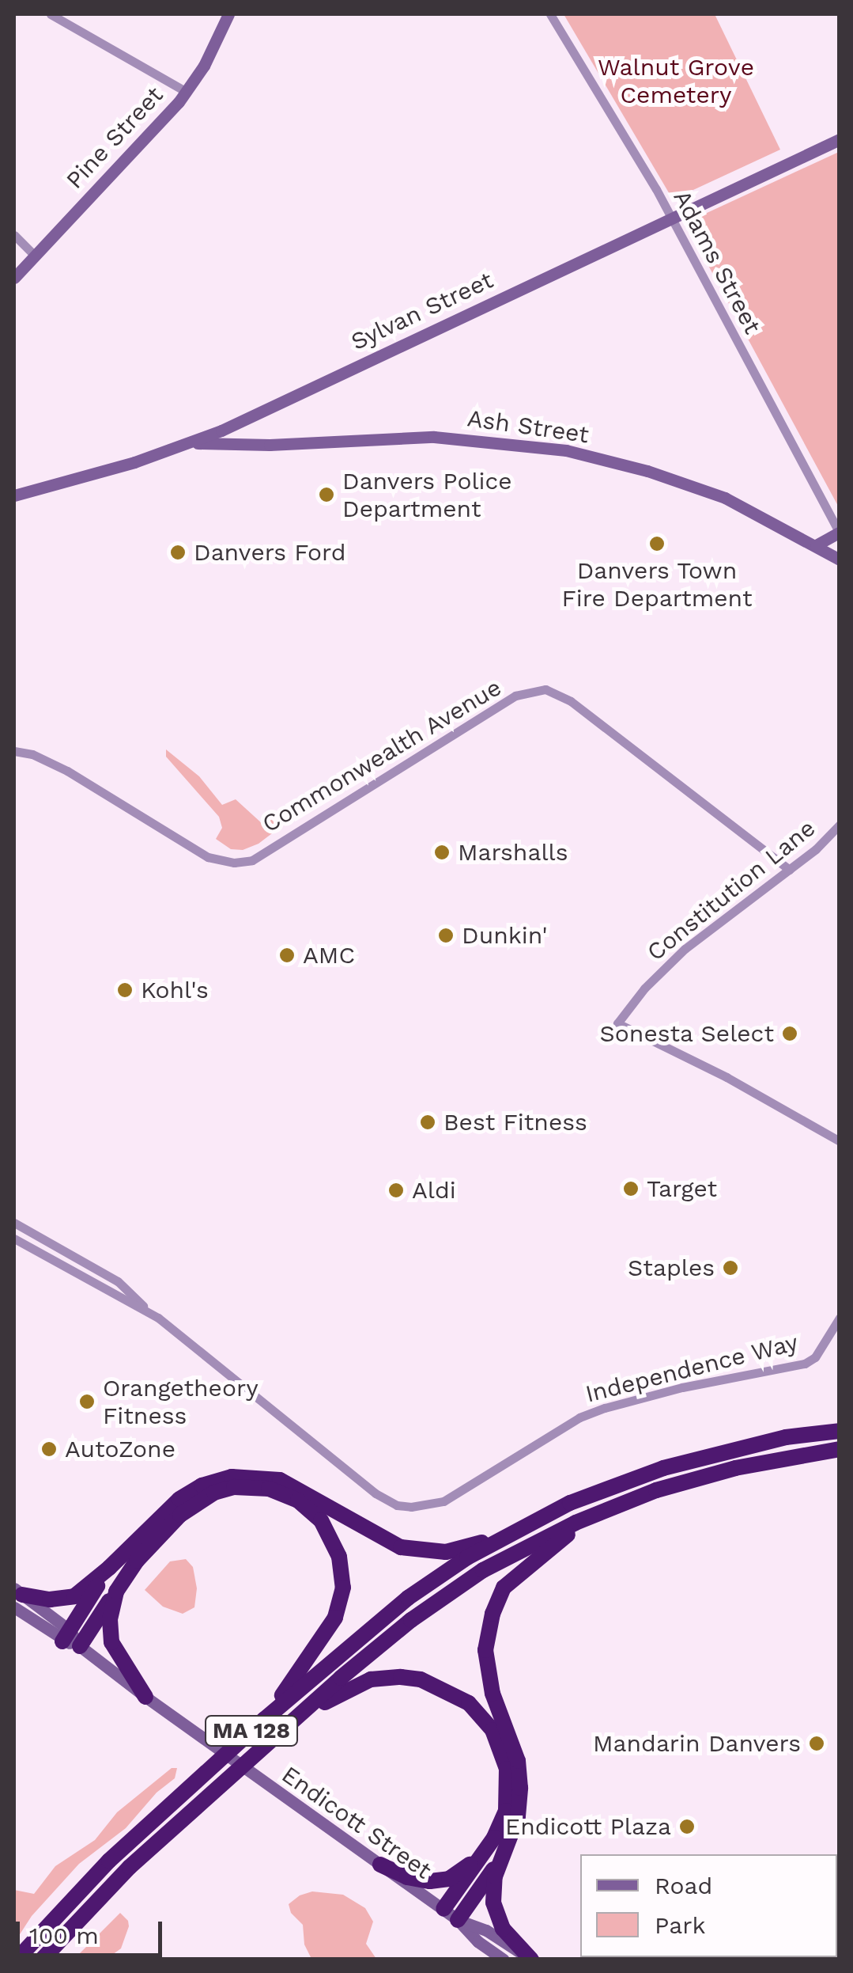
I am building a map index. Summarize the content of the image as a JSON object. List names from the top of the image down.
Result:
{
  "streets": {
    "highway": ["MA 128"],
    "main road": [
      "Pine Street",
      "Sylvan Street",
      "Ash Street",
      "Endicott Street"
    ],
    "street": [
      "Adams Street",
      "Commonwealth Avenue",
      "Constitution Lane",
      "Independence Way"
    ]
  },
  "crossings": [
    ["Adams Street", "Sylvan Street"],
    ["Sylvan Street", "Ash Street"],
    ["Commonwealth Avenue", "Constitution Lane"]
  ],
  "parks": ["Walnut Grove Cemetery"],
  "places": [
    "Danvers Police Department",
    "Danvers Town Fire Department",
    "Danvers Ford",
    "Marshalls",
    "Dunkin'",
    "AMC",
    "Kohl's",
    "Sonesta Select",
    "Best Fitness",
    "Target",
    "Aldi",
    "Staples",
    "Orangetheory Fitness",
    "AutoZone",
    "Mandarin Danvers",
    "Endicott Plaza"
  ],
  "legend": ["Road", "Park"],
  "scale_bar": "100 m"
}
